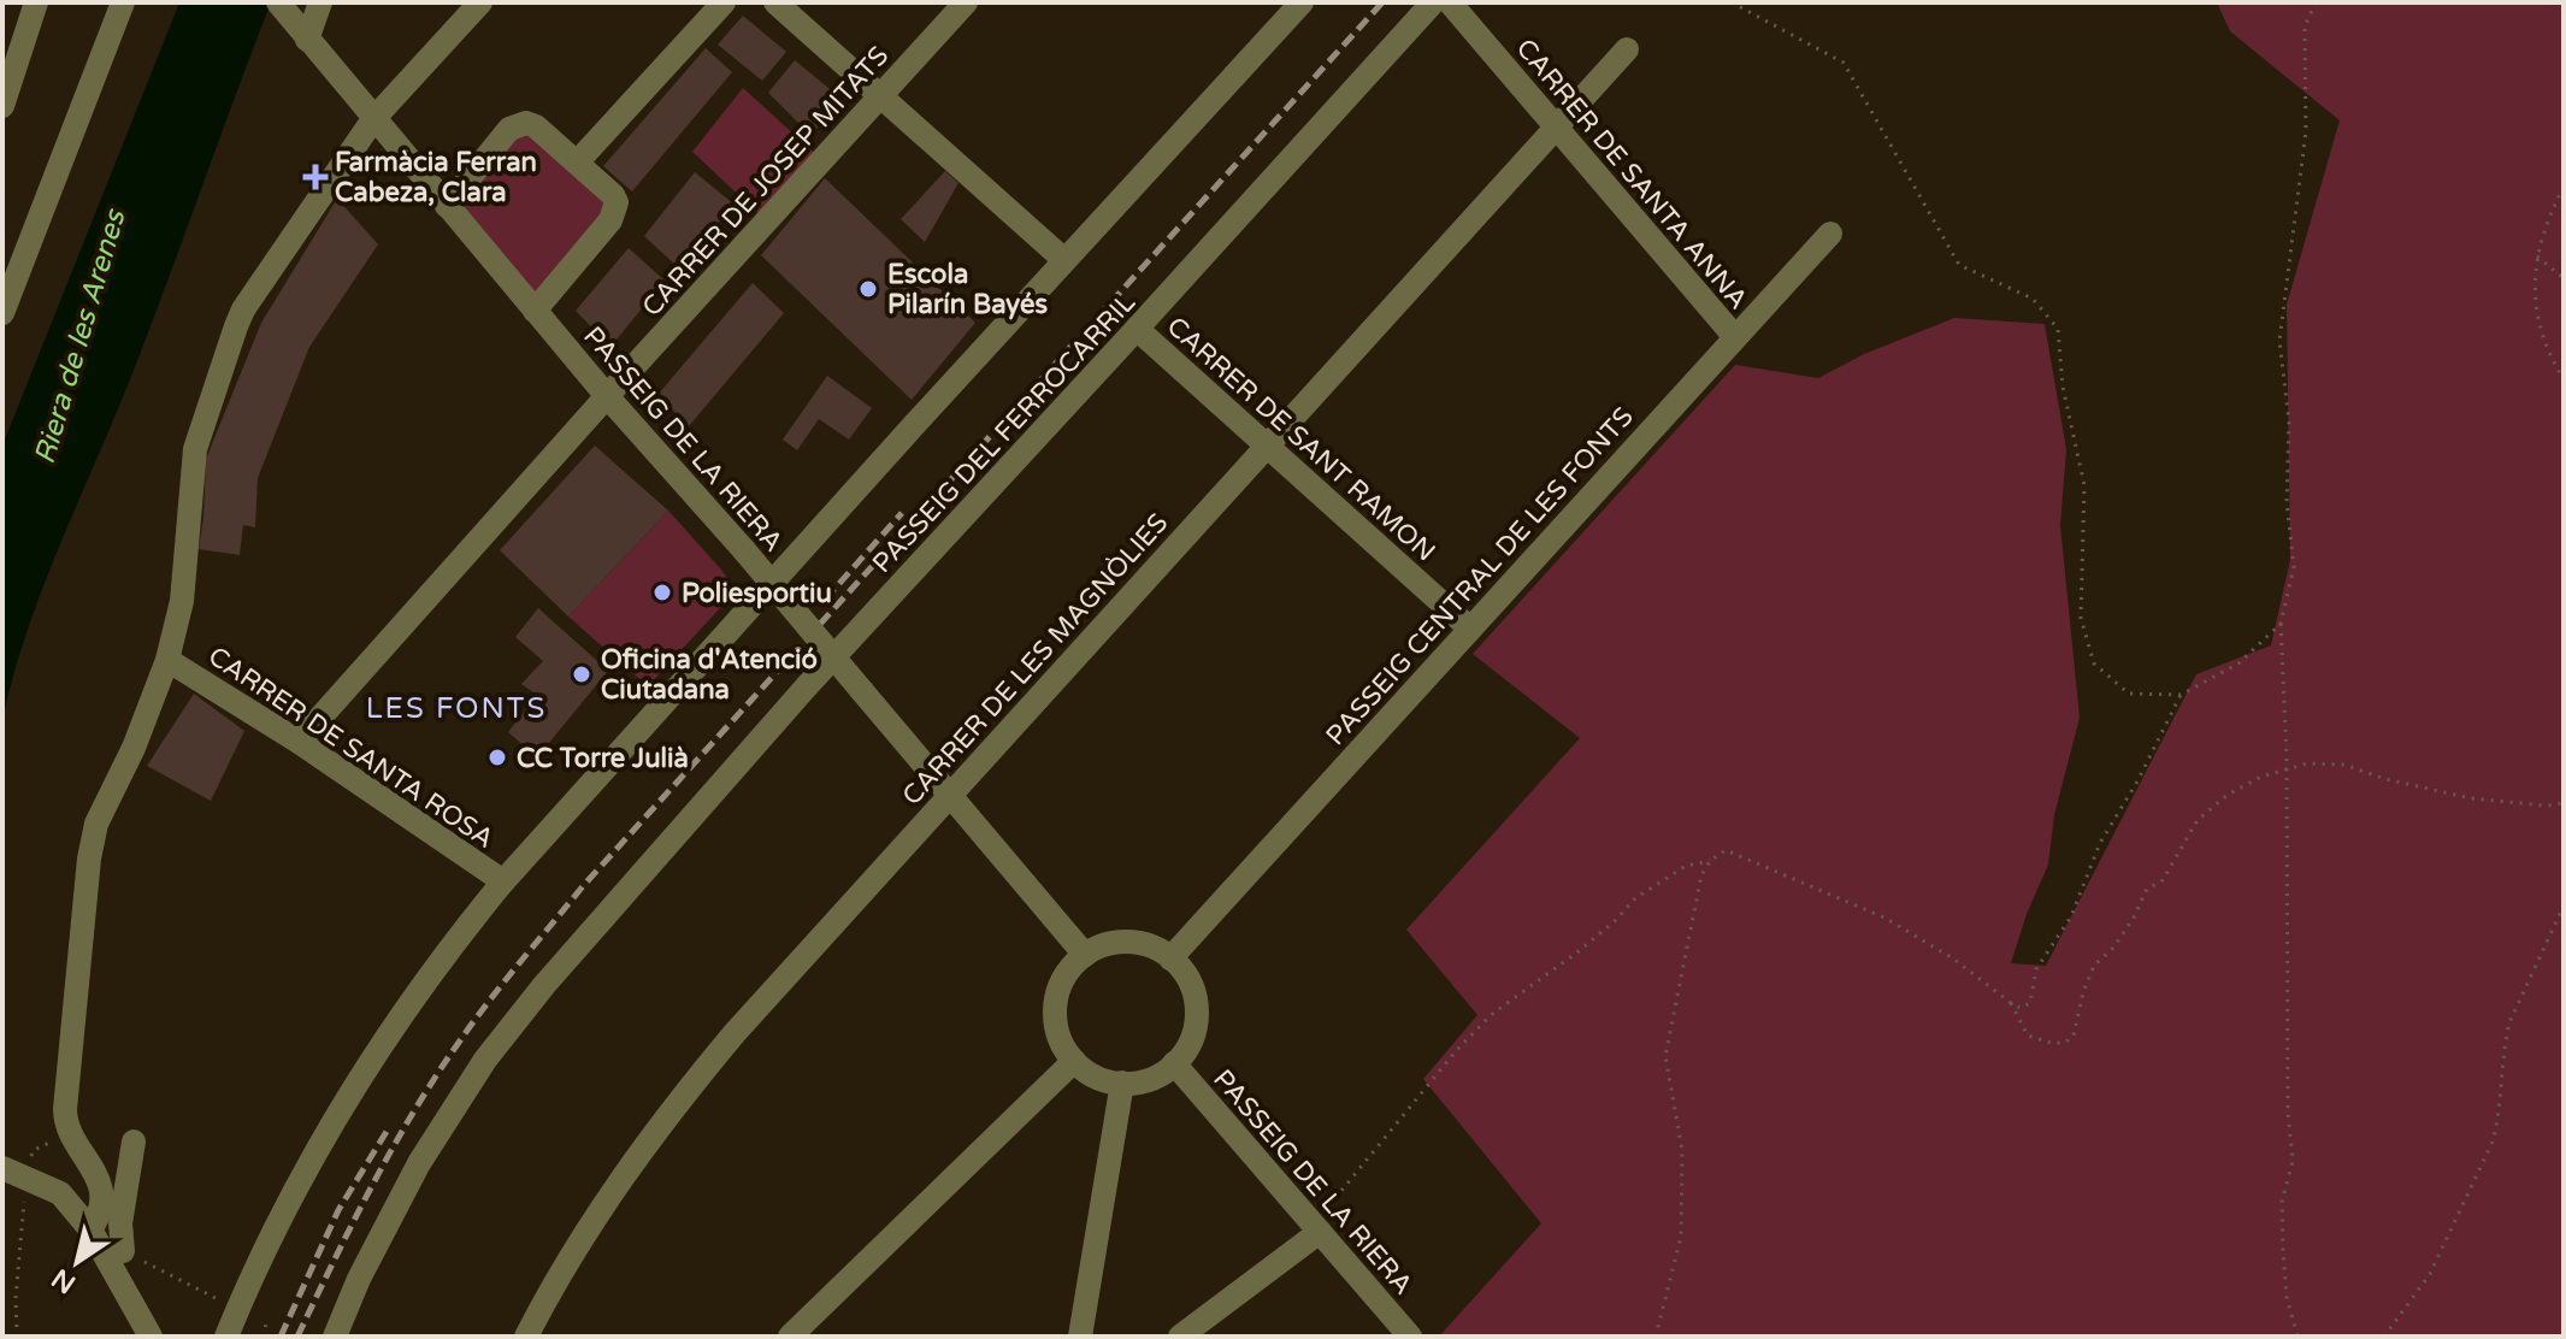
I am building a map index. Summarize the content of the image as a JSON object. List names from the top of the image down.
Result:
{
  "streets": {
    "street": [
      "CARRER DE SANTA ANNA",
      "CARRER DE JOSEP MITATS",
      "PASSEIG DEL FERROCARRIL",
      "PASSEIG DE LA RIERA",
      "CARRER DE SANT RAMON",
      "PASSEIG CENTRAL DE LES FONTS",
      "CARRER DE LES MAGNÒLIES",
      "CARRER DE SANTA ROSA"
    ]
  },
  "crossings": [
    ["CARRER DE SANTA ANNA", "PASSEIG CENTRAL DE LES FONTS"],
    ["CARRER DE SANTA ANNA", "CARRER DE LES MAGNÒLIES"],
    ["CARRER DE JOSEP MITATS", "PASSEIG DE LA RIERA"],
    ["CARRER DE JOSEP MITATS", "CARRER DE SANTA ROSA"],
    ["PASSEIG DEL FERROCARRIL", "CARRER DE SANT RAMON"],
    ["PASSEIG DE LA RIERA", "PASSEIG CENTRAL DE LES FONTS"],
    ["PASSEIG DE LA RIERA", "CARRER DE LES MAGNÒLIES"],
    ["CARRER DE SANT RAMON", "PASSEIG CENTRAL DE LES FONTS"],
    ["CARRER DE SANT RAMON", "CARRER DE LES MAGNÒLIES"]
  ],
  "districts": ["LES FONTS"],
  "water": ["Riera de les Arenes"],
  "places": {
    "health": ["Farmàcia Ferran Cabeza, Clara"],
    "other": [
      "Escola Pilarín Bayés",
      "Poliesportiu",
      "Oficina d'Atenció Ciutadana",
      "CC Torre Julià"
    ]
  },
  "north": "bottom left"
}
